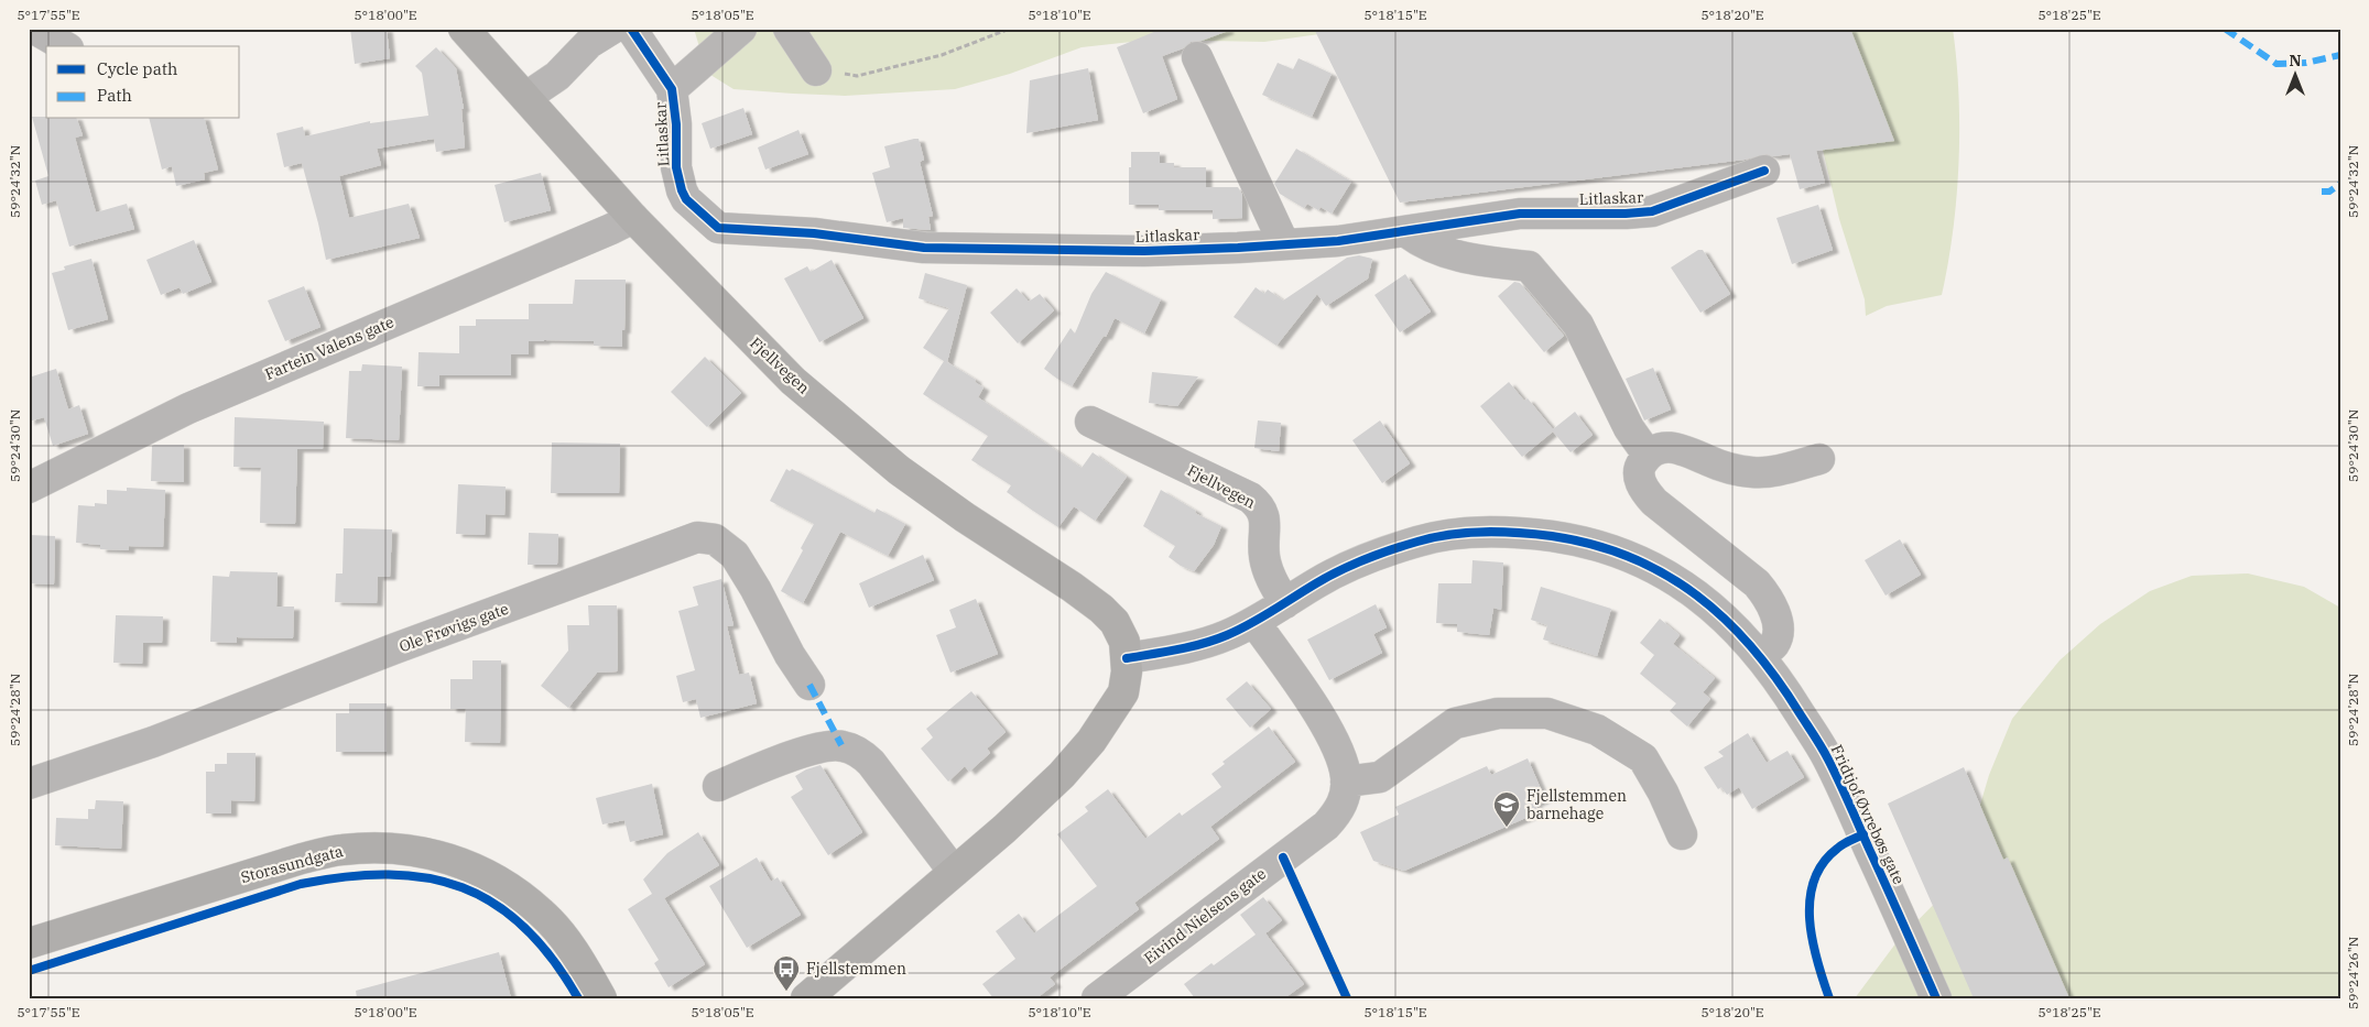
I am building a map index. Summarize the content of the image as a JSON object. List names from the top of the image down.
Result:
{
  "streets": {
    "main road": ["Fjellvegen", "Storasundgata"],
    "street": [
      "Litlaskar",
      "Fartein Valens gate",
      "Ole Frøvigs gate",
      "Fridtjof Øvrebøs gate",
      "Eivind Nielsens gate"
    ]
  },
  "crossings": [
    ["Fartein Valens gate", "Fjellvegen"],
    ["Fjellvegen", "Fridtjof Øvrebøs gate"],
    ["Fridtjof Øvrebøs gate", "Eivind Nielsens gate"]
  ],
  "places": {
    "school or university": ["Fjellstemmen barnehage"],
    "bus stop": ["Fjellstemmen"]
  },
  "legend": ["Cycle path", "Path"],
  "north": "top",
  "coordinates": [
    "5°17'55\"E",
    "5°18'00\"E",
    "5°18'05\"E",
    "5°18'10\"E",
    "5°18'15\"E",
    "5°18'20\"E",
    "5°18'25\"E",
    "59°24'32\"N",
    "59°24'30\"N",
    "59°24'28\"N",
    "59°24'26\"N"
  ]
}
